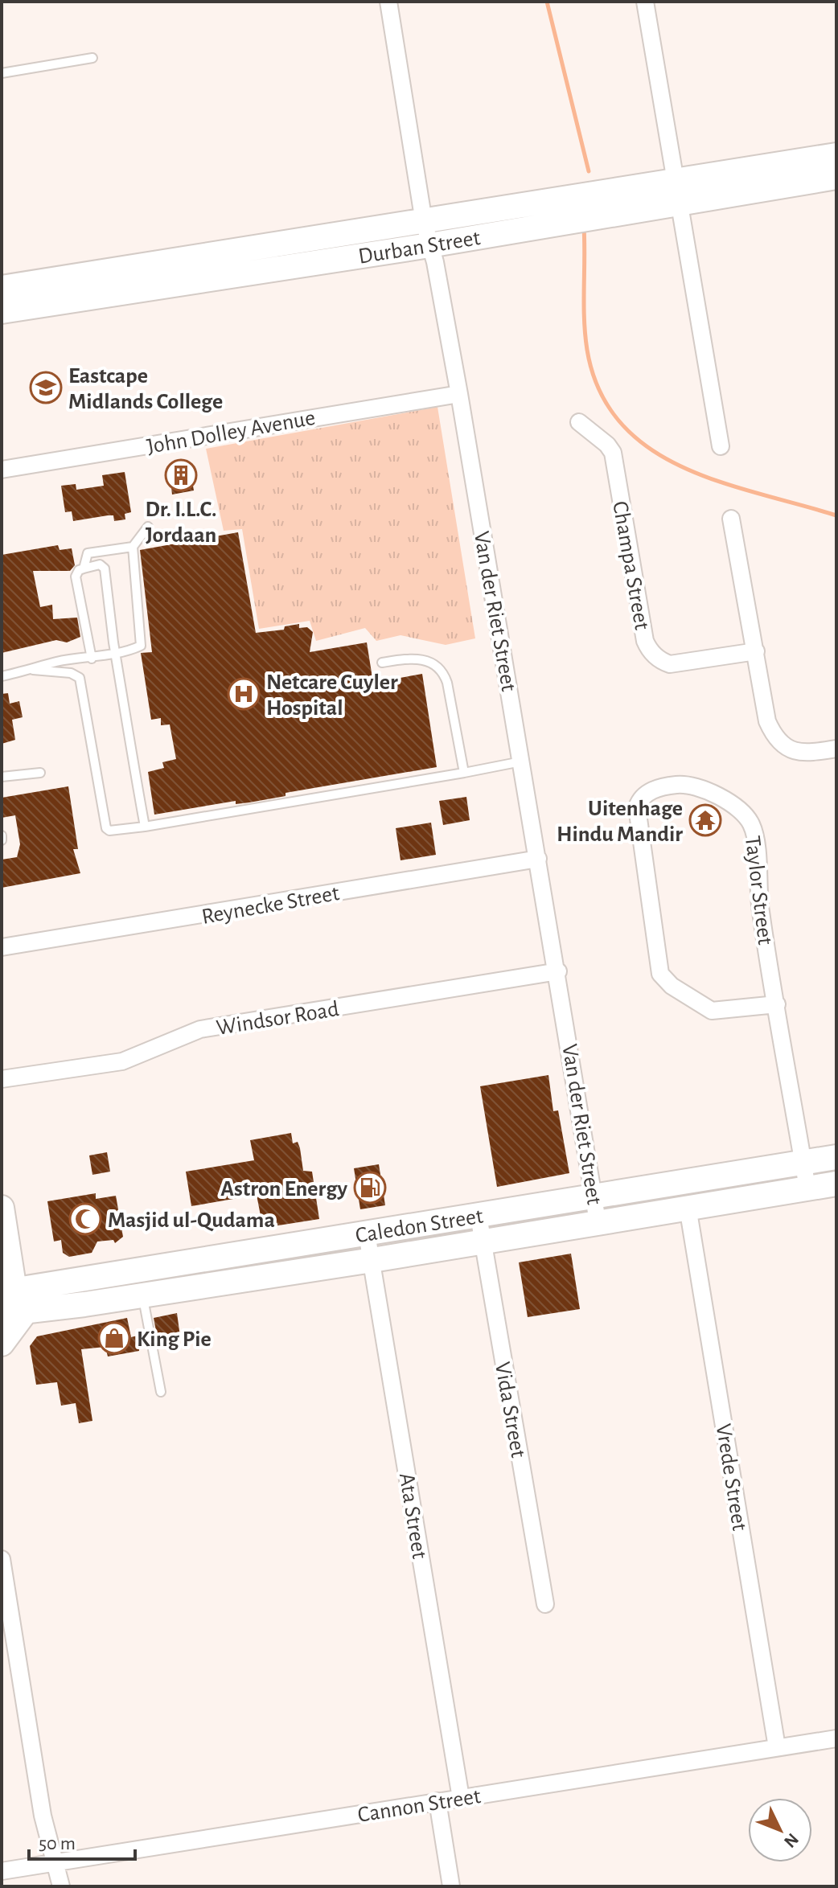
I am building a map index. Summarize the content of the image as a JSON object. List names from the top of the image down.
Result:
{
  "streets": {
    "main road": ["Durban Street", "Caledon Street"],
    "street": [
      "John Dolley Avenue",
      "Champa Street",
      "Van der Riet Street",
      "Taylor Street",
      "Reynecke Street",
      "Windsor Road",
      "Vida Street",
      "Vrede Street",
      "Ata Street",
      "Cannon Street"
    ]
  },
  "crossings": [
    ["Durban Street", "Van der Riet Street"],
    ["John Dolley Avenue", "Van der Riet Street"],
    ["Van der Riet Street", "Reynecke Street"],
    ["Van der Riet Street", "Windsor Road"],
    ["Van der Riet Street", "Caledon Street"],
    ["Taylor Street", "Caledon Street"],
    ["Caledon Street", "Vida Street"],
    ["Caledon Street", "Vrede Street"],
    ["Caledon Street", "Ata Street"],
    ["Vrede Street", "Cannon Street"],
    ["Ata Street", "Cannon Street"]
  ],
  "places": {
    "school or university": ["Eastcape Midlands College"],
    "building": ["Dr. I.L.C. Jordaan"],
    "hospital": ["Netcare Cuyler Hospital"],
    "temple": ["Uitenhage Hindu Mandir"],
    "fuel station": ["Astron Energy"],
    "mosque": ["Masjid ul-Qudama"],
    "shop": ["King Pie"]
  },
  "scale_bar": "50 m",
  "north": "bottom right"
}
